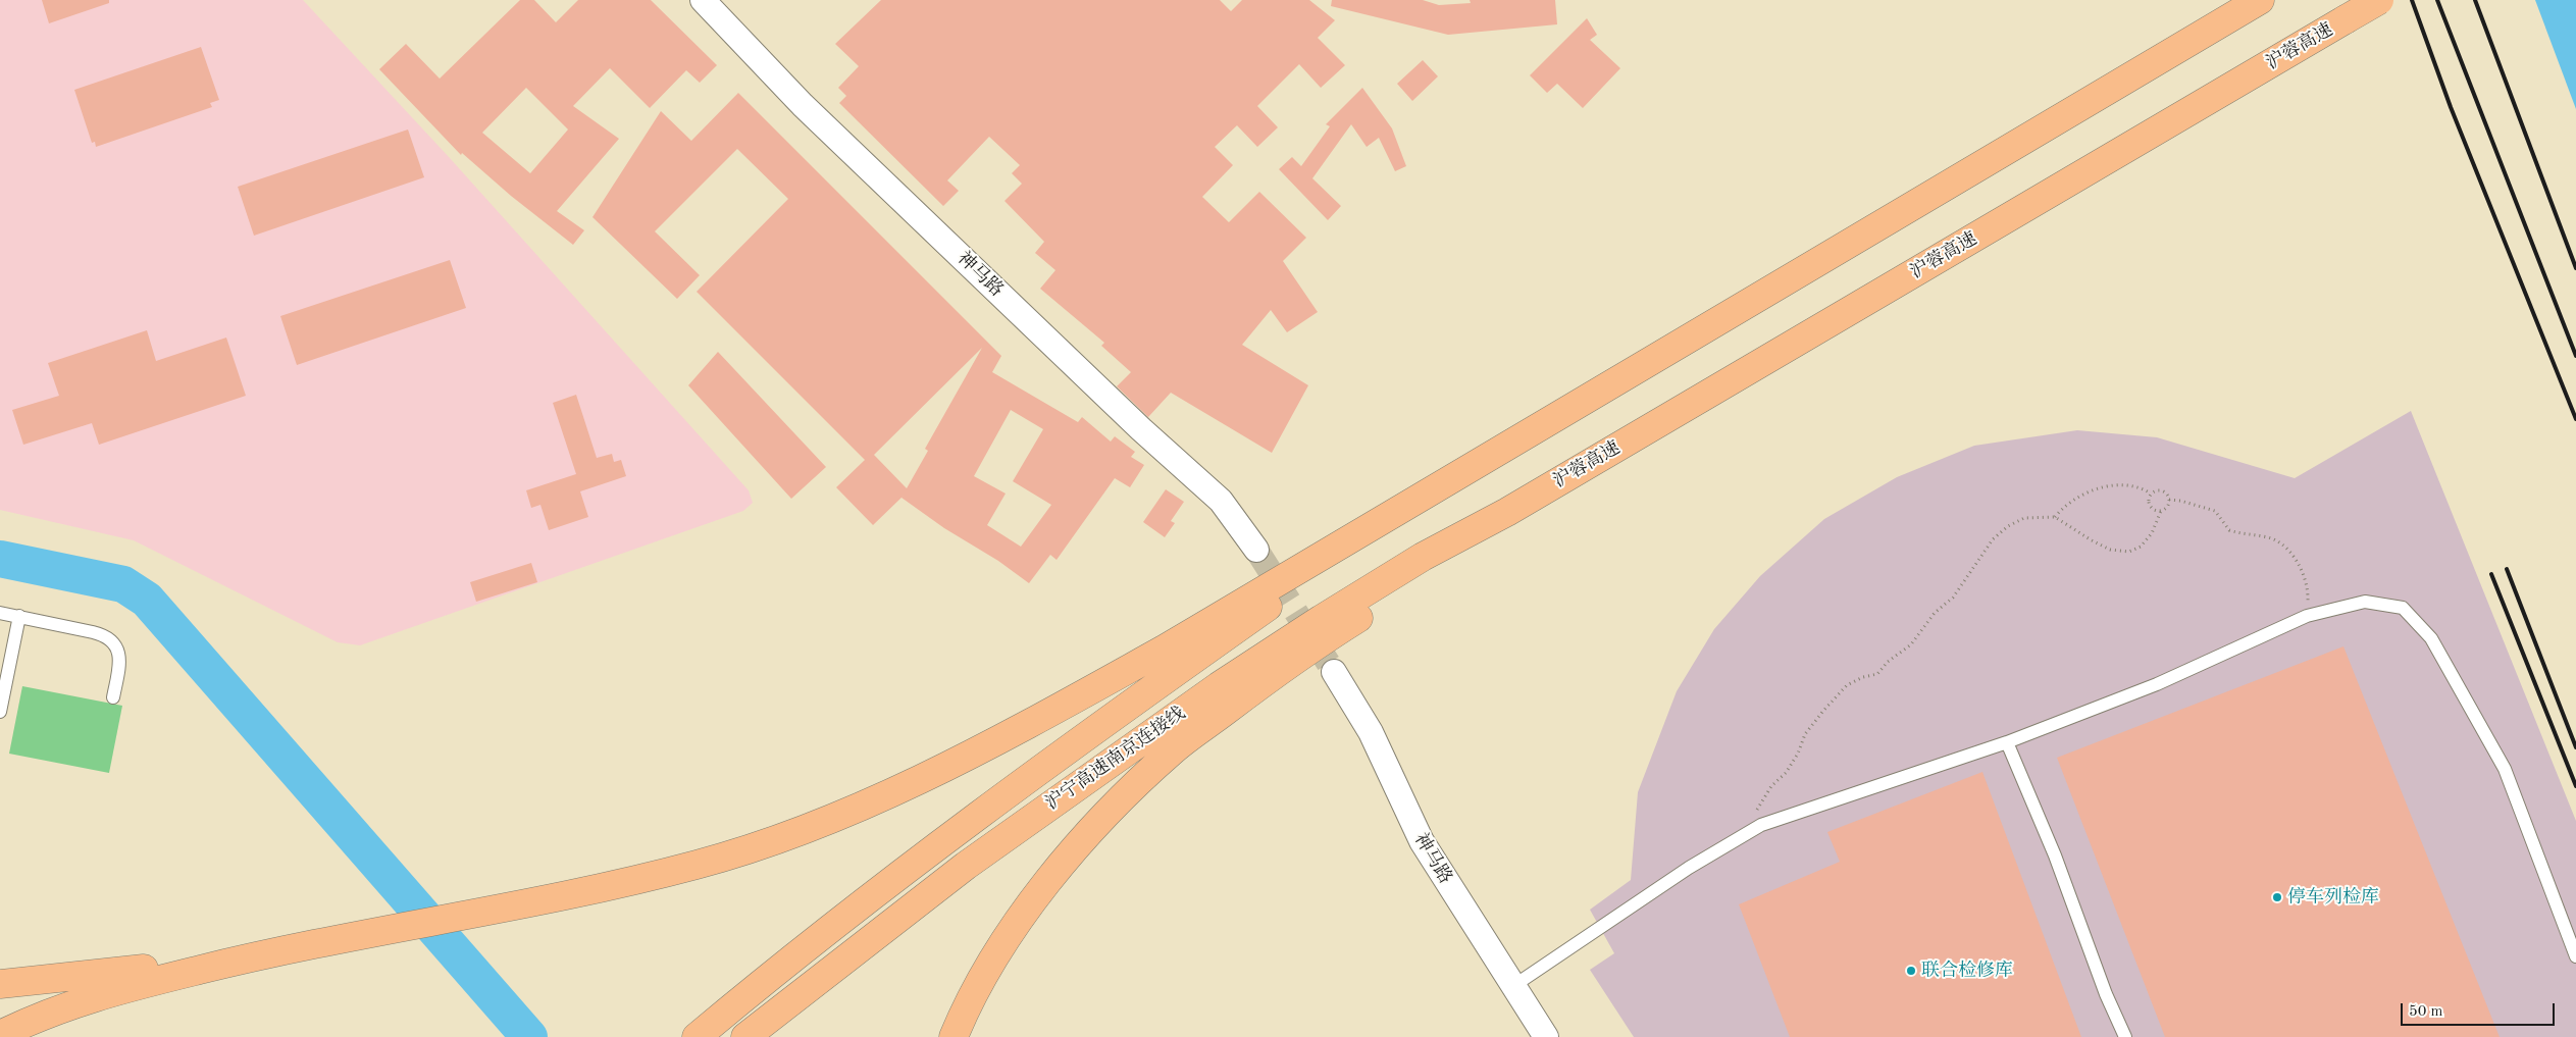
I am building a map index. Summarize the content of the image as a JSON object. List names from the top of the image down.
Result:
{
  "streets": {
    "highway": ["沪蓉高速", "沪宁高速南京连接线"],
    "street": ["神马路"]
  },
  "crossings": [
    ["沪蓉高速", "沪宁高速南京连接线"]
  ],
  "places": ["停车列检库", "联合检修库"],
  "scale_bar": "50 m"
}
